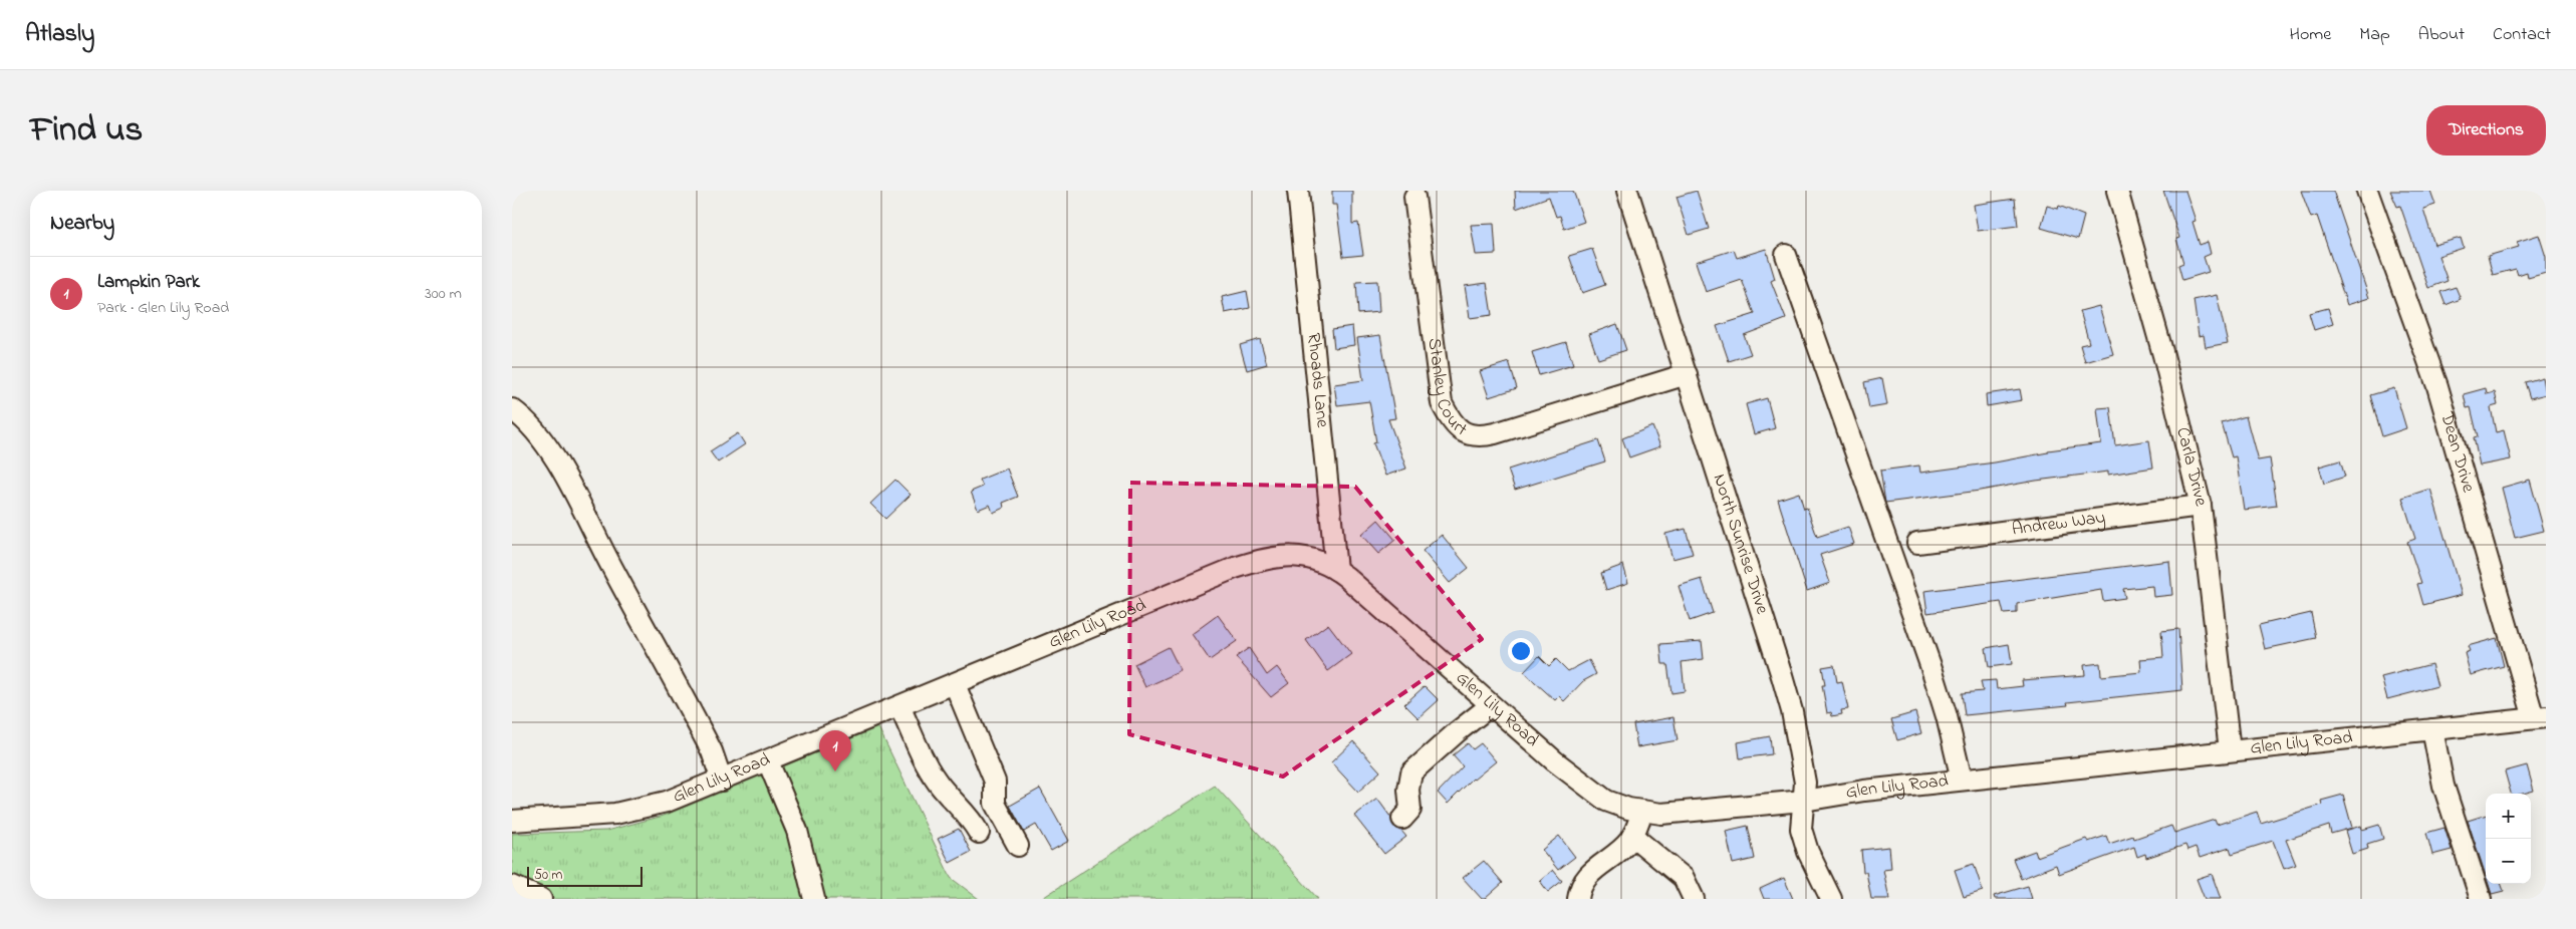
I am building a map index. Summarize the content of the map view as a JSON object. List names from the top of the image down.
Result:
{
  "streets": {
    "street": [
      "Rhoads Lane",
      "Stanley Court",
      "Dean Drive",
      "Carla Drive",
      "Andrew Way",
      "North Sunrise Drive",
      "Glen Lily Road"
    ]
  },
  "crossings": [
    ["Rhoads Lane", "Glen Lily Road"],
    ["Stanley Court", "North Sunrise Drive"],
    ["Dean Drive", "Glen Lily Road"],
    ["Carla Drive", "Andrew Way"],
    ["Carla Drive", "Glen Lily Road"],
    ["North Sunrise Drive", "Glen Lily Road"]
  ],
  "scale_bar": "50 m",
  "page": {
    "header": "Atlasly",
    "nav": [
      "Home",
      "Map",
      "About",
      "Contact"
    ],
    "title": "Find us",
    "buttons": "Directions",
    "heading": "Nearby",
    "list": [
      {
        "mark": "1",
        "name": "Lampkin Park",
        "note": "Park · Glen Lily Road",
        "value": "300 m"
      }
    ],
    "pins": "1",
    "map_buttons": ["+", "−"],
    "scale": "50 m"
  }
}
